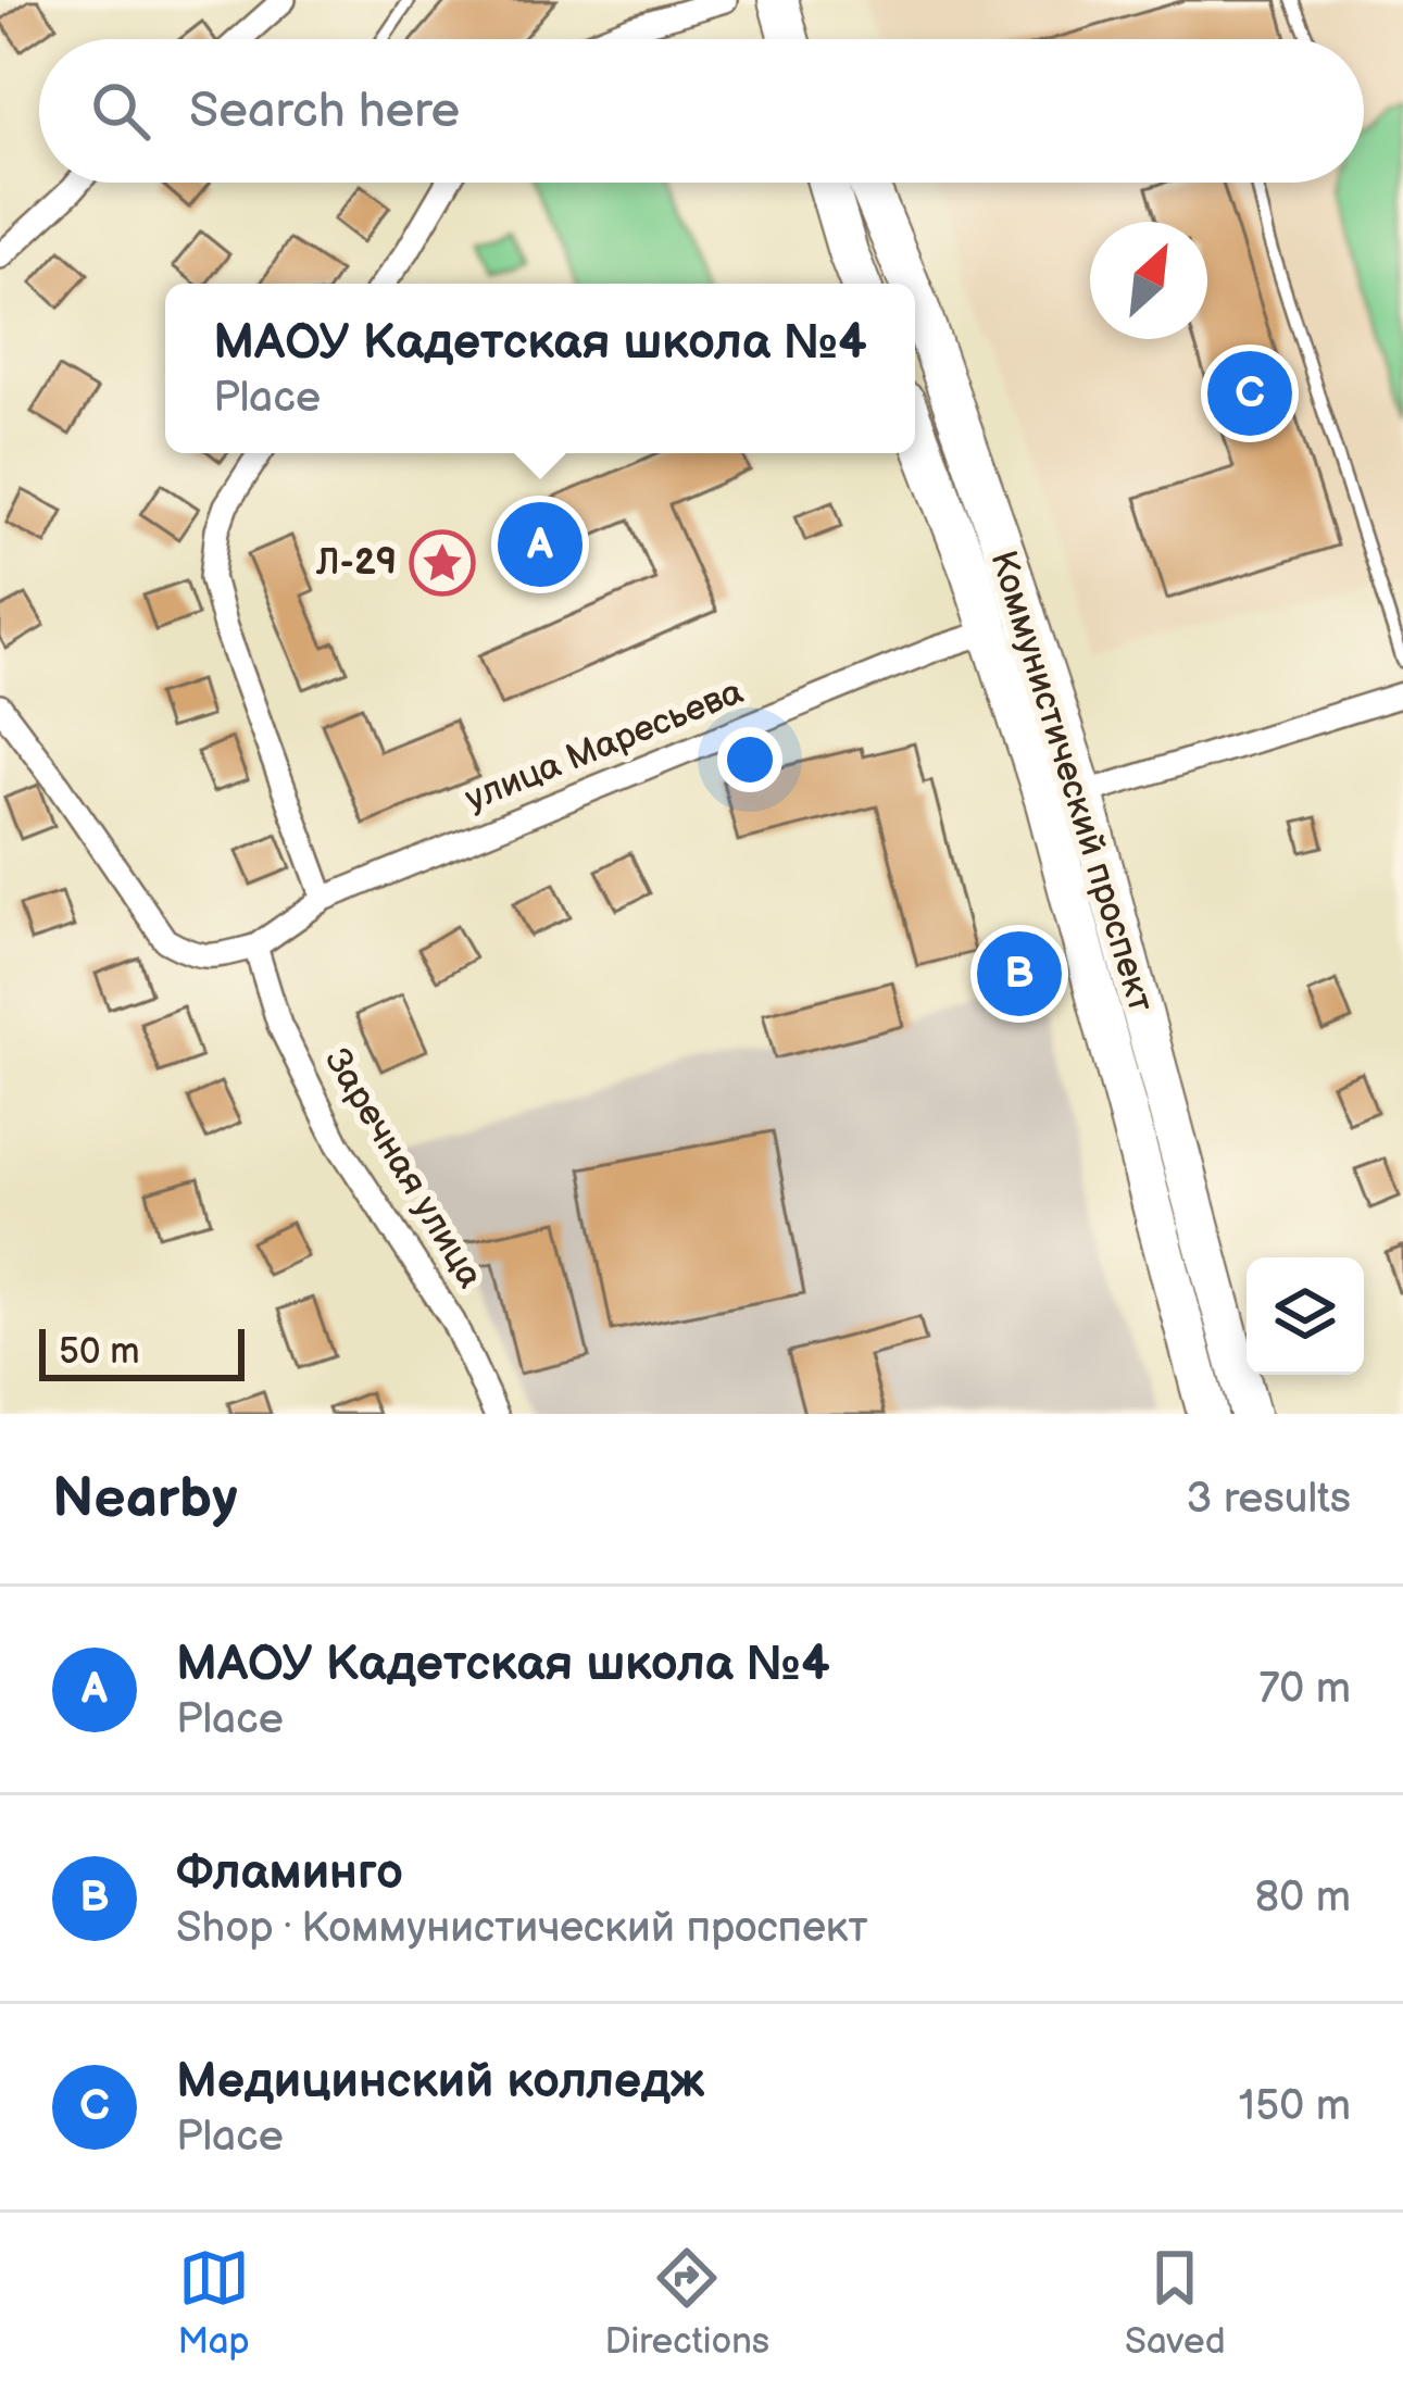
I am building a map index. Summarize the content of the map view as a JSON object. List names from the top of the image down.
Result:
{
  "streets": {
    "main road": ["Коммунистический проспект"],
    "street": ["улица Маресьева", "Заречная улица"]
  },
  "crossings": [
    ["улица Маресьева", "Коммунистический проспект"],
    ["улица Маресьева", "Заречная улица"]
  ],
  "places": {
    "place": ["Л-29"]
  },
  "scale_bar": "50 m",
  "north": "top right",
  "page": {
    "search": "Search here",
    "popup": ["МАОУ Кадетская школа №4", "Place"],
    "pins": ["C", "A", "B"],
    "scale": "50 m",
    "heading": ["Nearby", "3 results"],
    "list": [
      {
        "mark": "A",
        "name": "МАОУ Кадетская школа №4",
        "note": "Place",
        "value": "70 m"
      },
      {
        "mark": "B",
        "name": "Фламинго",
        "note": "Shop · Коммунистический проспект",
        "value": "80 m"
      },
      {
        "mark": "C",
        "name": "Медицинский колледж",
        "note": "Place",
        "value": "150 m"
      }
    ],
    "nav": ["Map", "Directions", "Saved"]
  }
}
